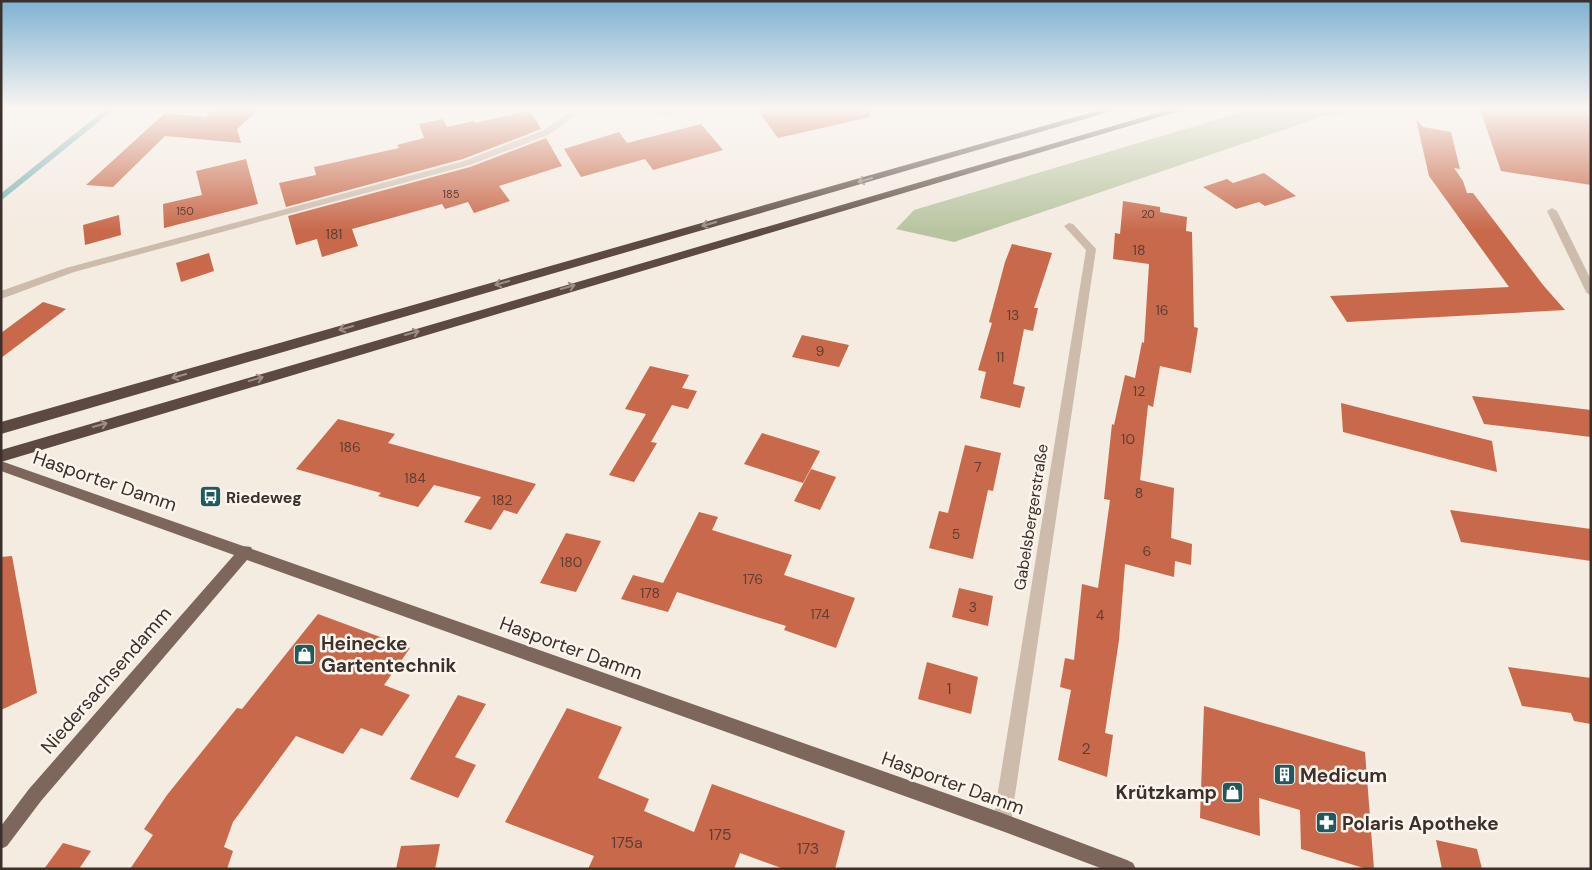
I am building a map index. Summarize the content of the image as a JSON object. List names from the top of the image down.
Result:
{
  "streets": {
    "main road": ["Hasporter Damm", "Niedersachsendamm"],
    "street": ["Gabelsbergerstraße"]
  },
  "crossings": [
    ["Hasporter Damm", "Gabelsbergerstraße"],
    ["Hasporter Damm", "Niedersachsendamm"]
  ],
  "places": {
    "bus stop": ["Riedeweg"],
    "shop": ["Heinecke Gartentechnik", "Krützkamp"],
    "building": ["Medicum"],
    "pharmacy": ["Polaris Apotheke"]
  },
  "house_numbers": [
    "185",
    "150",
    "20",
    "181",
    "18",
    "16",
    "13",
    "9",
    "11",
    "12",
    "10",
    "186",
    "7",
    "184",
    "8",
    "182",
    "5",
    "6",
    "180",
    "176",
    "178",
    "3",
    "174",
    "4",
    "1",
    "2",
    "175",
    "175a",
    "173"
  ]
}
